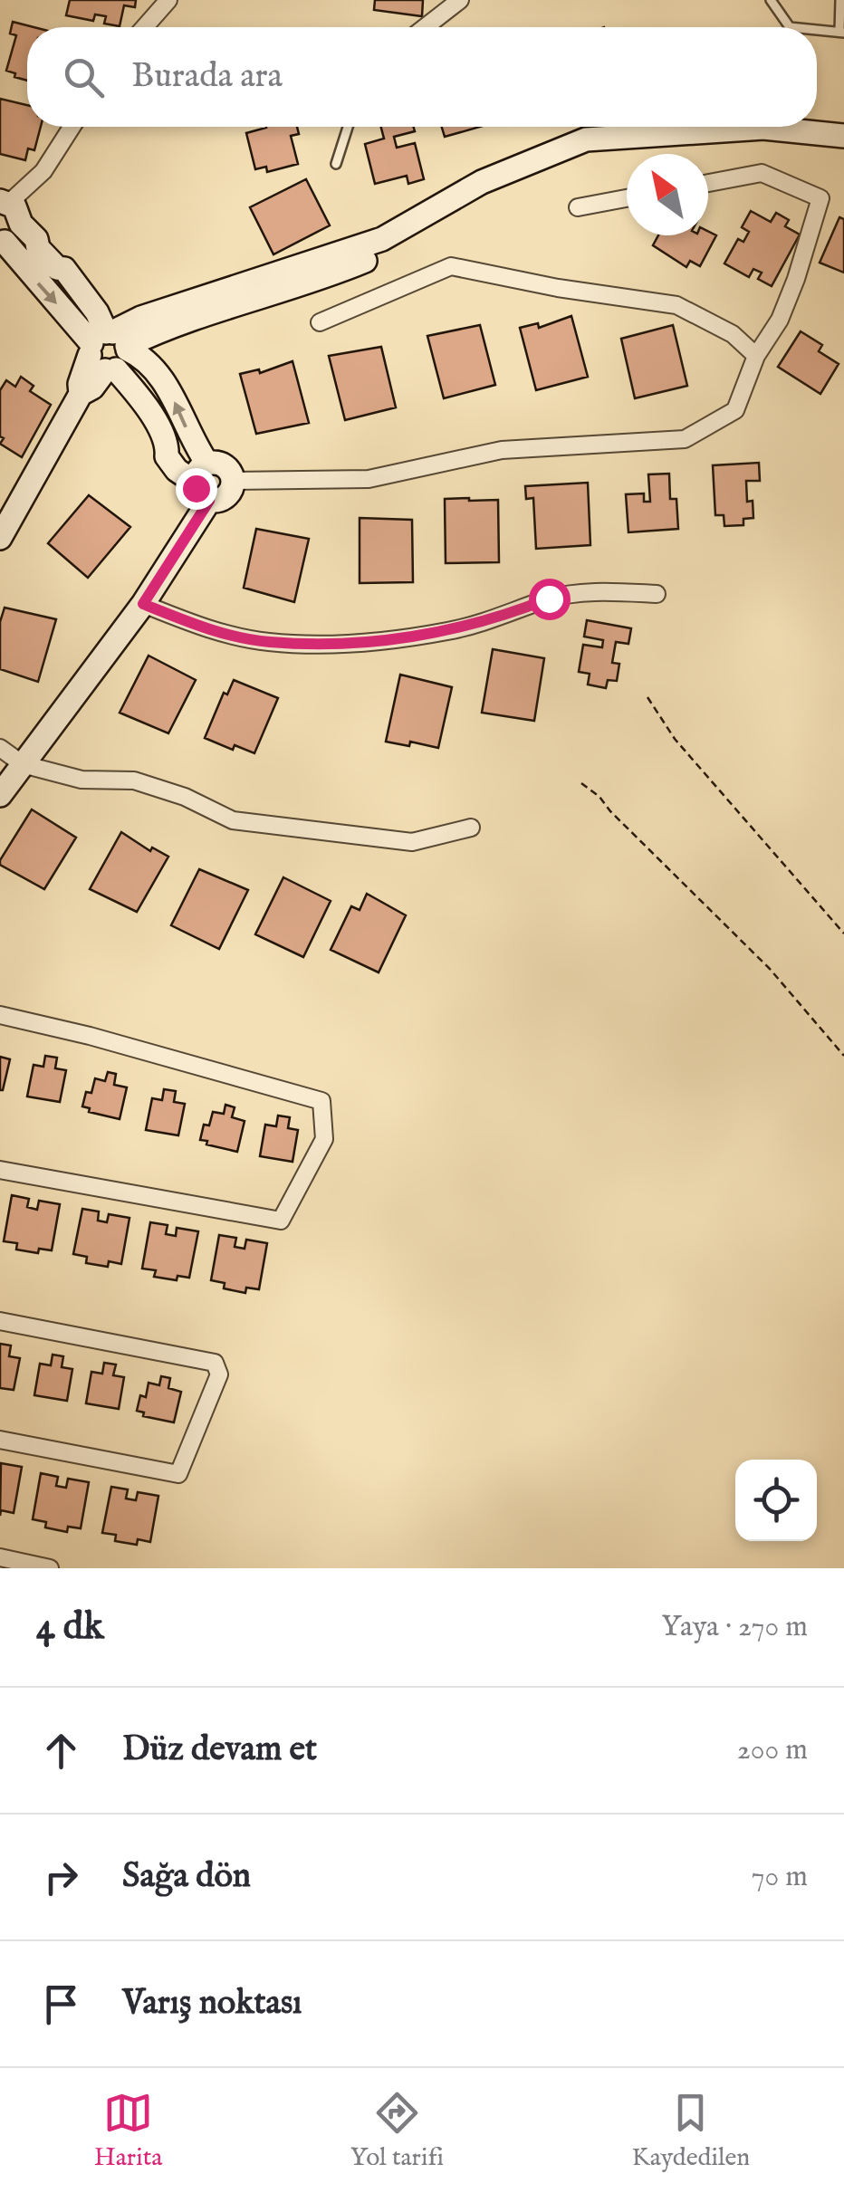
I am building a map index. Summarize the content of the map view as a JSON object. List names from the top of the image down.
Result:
{
  "north": "top left",
  "page": {
    "search": "Burada ara",
    "heading": ["4 dk", "Yaya · 270 m"],
    "list": [
      ["Düz devam et", "200 m"],
      ["Sağa dön", "70 m"],
      "Varış noktası"
    ],
    "nav": ["Harita", "Yol tarifi", "Kaydedilen"]
  }
}
